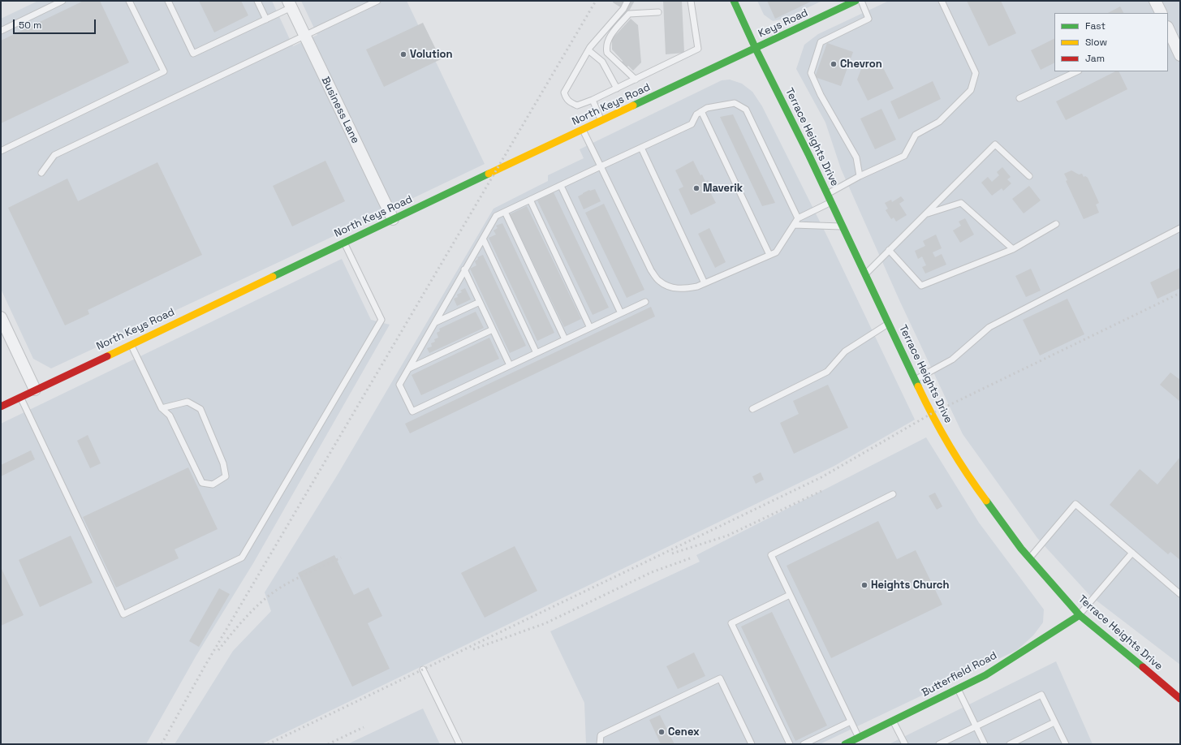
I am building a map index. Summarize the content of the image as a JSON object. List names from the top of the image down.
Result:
{
  "streets": {
    "street": [
      "Keys Road",
      "North Keys Road",
      "Business Lane",
      "Terrace Heights Drive",
      "Butterfield Road"
    ]
  },
  "crossings": [
    ["Keys Road", "North Keys Road"],
    ["Keys Road", "Terrace Heights Drive"],
    ["North Keys Road", "Business Lane"],
    ["North Keys Road", "Terrace Heights Drive"],
    ["Terrace Heights Drive", "Butterfield Road"]
  ],
  "places": [
    "Volution",
    "Chevron",
    "Maverik",
    "Heights Church",
    "Cenex"
  ],
  "legend": ["Fast", "Slow", "Jam"],
  "scale_bar": "50 m"
}
